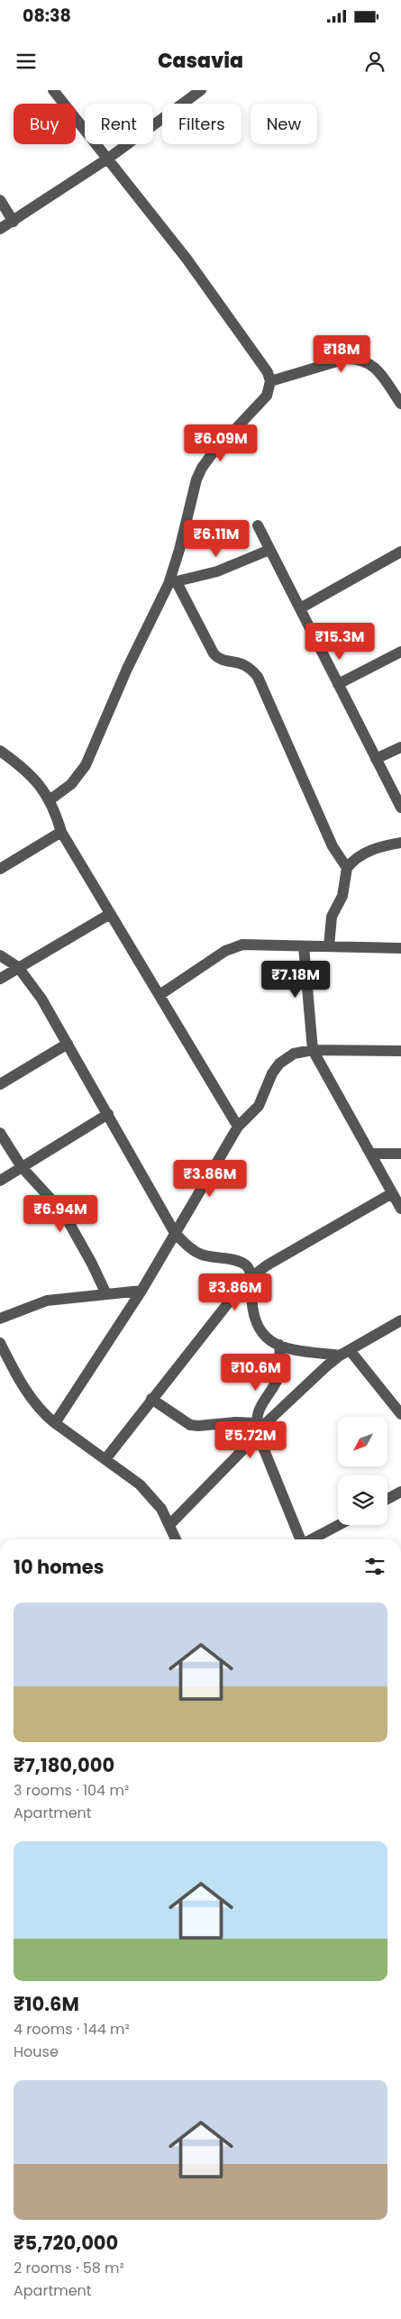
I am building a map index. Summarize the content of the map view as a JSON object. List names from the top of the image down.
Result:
{
  "north": "bottom left",
  "page": {
    "status": "08:38",
    "header": "Casavia",
    "chip": [
      "Buy",
      "Rent",
      "Filters",
      "New"
    ],
    "price": [
      "₹18M",
      "₹6.09M",
      "₹6.11M",
      "₹15.3M",
      "₹7.18M",
      "₹3.86M",
      "₹6.94M",
      "₹3.86M",
      "₹10.6M",
      "₹5.72M"
    ],
    "heading": "10 homes",
    "list": [
      {
        "name": "₹7,180,000",
        "note": "3 rooms · 104 m² · Apartment"
      },
      {
        "name": "₹10.6M",
        "note": "4 rooms · 144 m² · House"
      },
      {
        "name": "₹5,720,000",
        "note": "2 rooms · 58 m² · Apartment"
      }
    ]
  }
}
